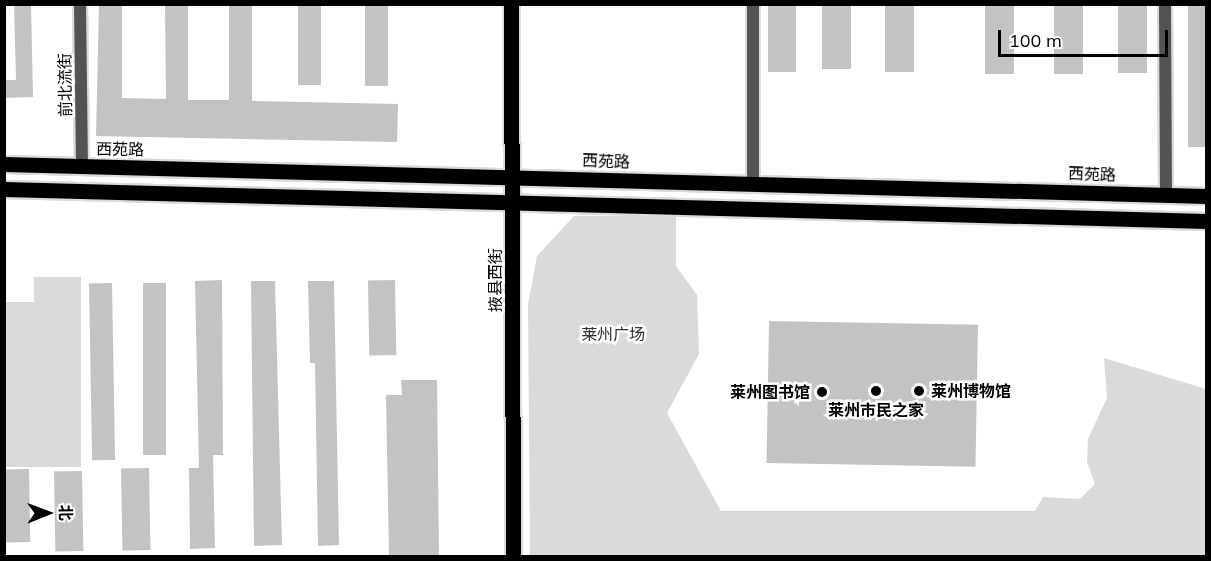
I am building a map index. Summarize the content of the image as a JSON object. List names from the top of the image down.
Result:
{
  "streets": {
    "main road": ["西苑路", "掖县西街"],
    "street": ["前北流街"]
  },
  "crossings": [
    ["前北流街", "西苑路"],
    ["西苑路", "掖县西街"]
  ],
  "parks": ["莱州广场"],
  "places": ["莱州市民之家", "莱州博物馆", "莱州图书馆"],
  "scale_bar": "100 m",
  "north": "right"
}
